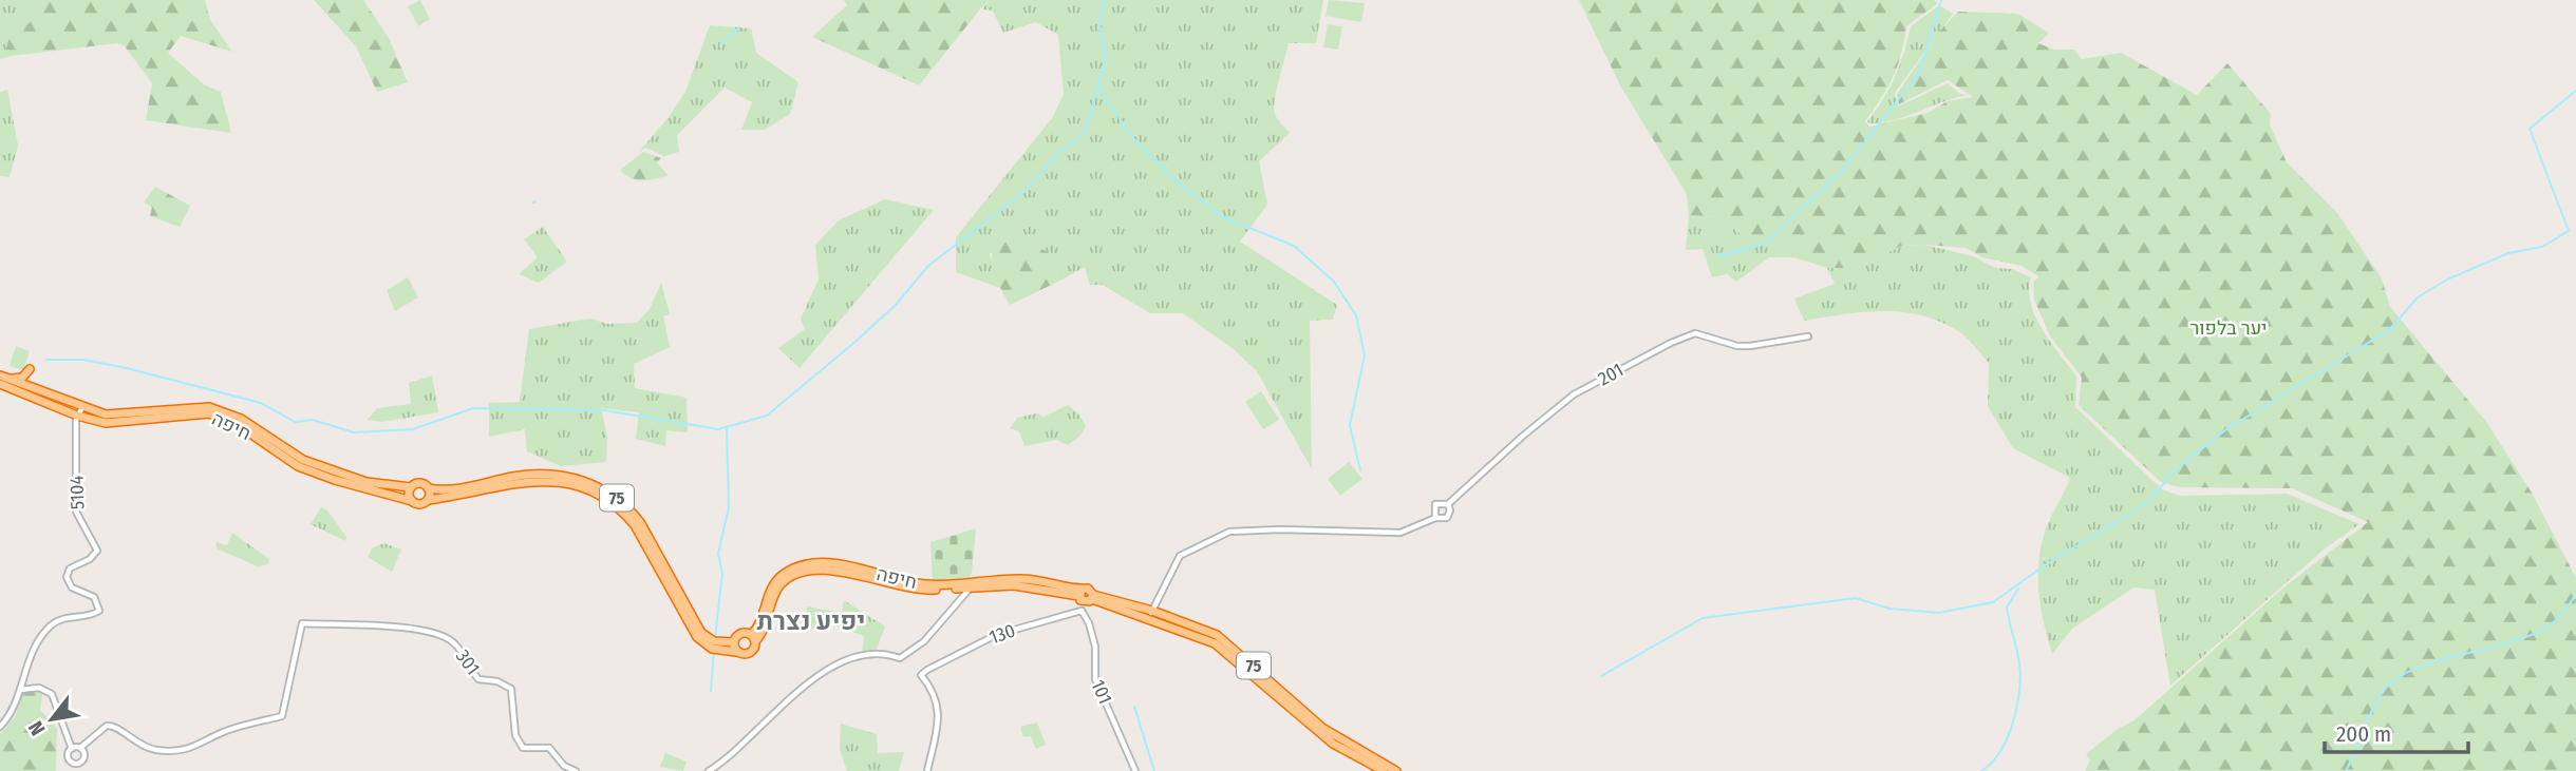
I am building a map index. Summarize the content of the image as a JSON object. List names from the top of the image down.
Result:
{
  "streets": {
    "highway": ["חיפה", "75"],
    "street": [
      "201",
      "5104",
      "130",
      "301",
      "101"
    ]
  },
  "crossings": [
    ["חיפה", "5104"],
    ["חיפה", "75"],
    ["חיפה", "130"],
    ["חיפה", "101"],
    ["75", "130"],
    ["75", "101"],
    ["130", "101"]
  ],
  "districts": ["יפיע נצרת"],
  "parks": ["יער בלפור"],
  "scale_bar": "200 m",
  "north": "bottom left"
}
